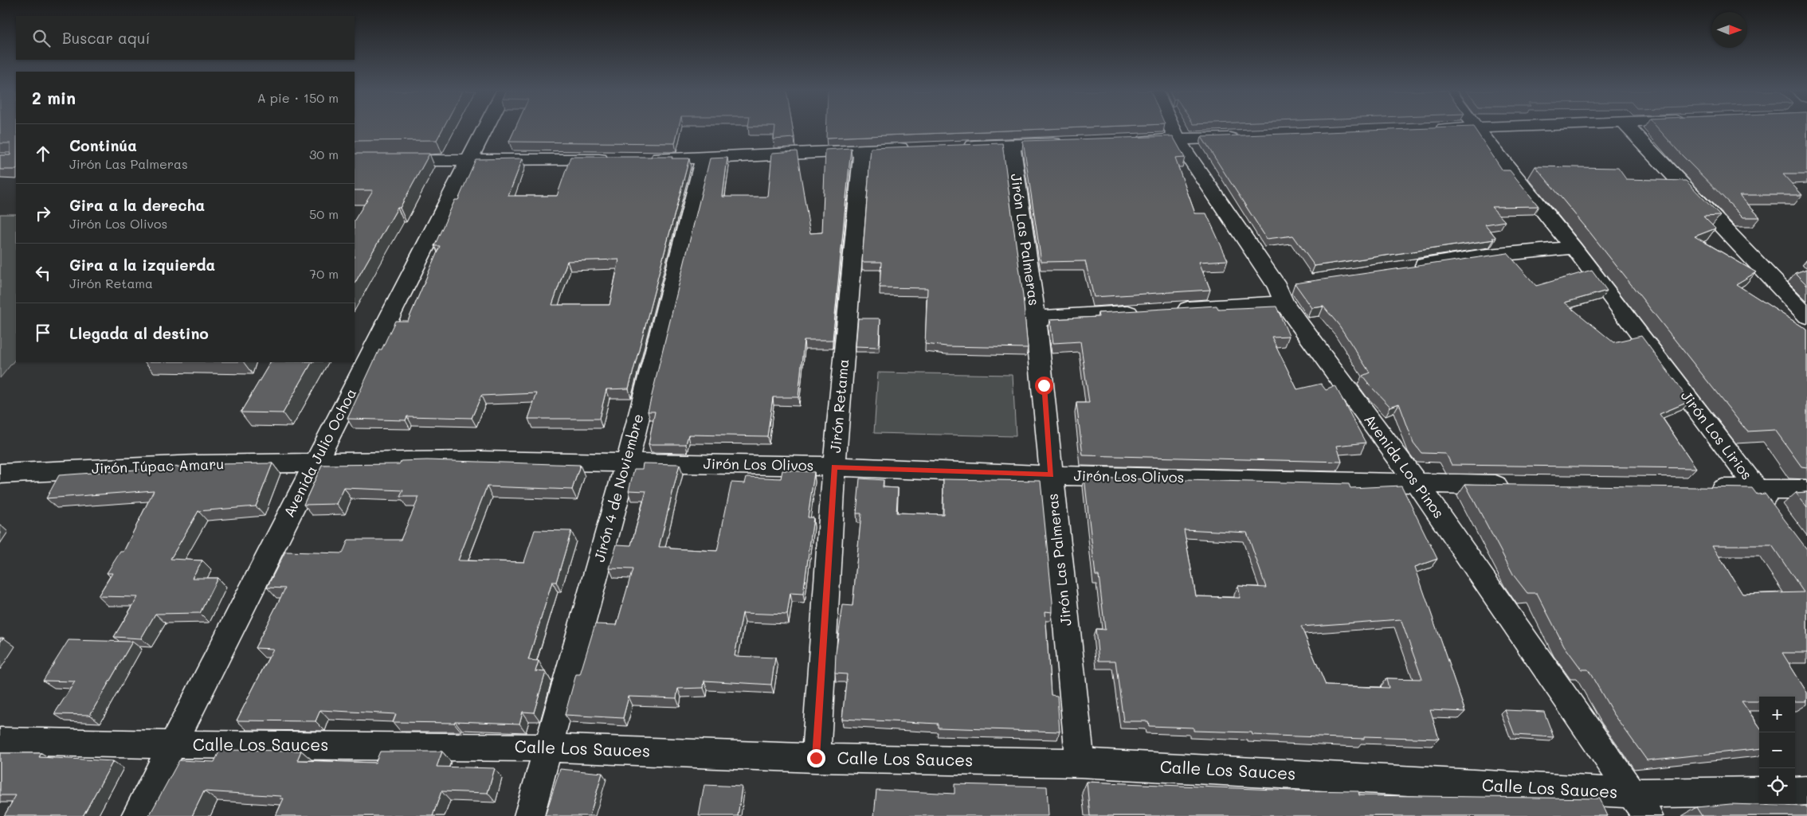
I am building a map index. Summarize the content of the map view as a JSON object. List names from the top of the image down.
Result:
{
  "streets": {
    "street": [
      "Jirón Las Palmeras",
      "Jirón Retama",
      "Jirón Los Lirios",
      "Avenida Julio Ochoa",
      "Jirón Los Olivos",
      "Jirón Túpac Amaru",
      "Avenida Los Pinos",
      "Jirón 4 de Noviembre",
      "Calle Los Sauces"
    ]
  },
  "crossings": [
    ["Jirón Las Palmeras", "Jirón Los Olivos"],
    ["Jirón Las Palmeras", "Calle Los Sauces"],
    ["Jirón Retama", "Jirón Los Olivos"],
    ["Jirón Retama", "Calle Los Sauces"],
    ["Avenida Julio Ochoa", "Jirón Los Olivos"],
    ["Avenida Julio Ochoa", "Jirón Túpac Amaru"],
    ["Avenida Julio Ochoa", "Calle Los Sauces"],
    ["Jirón Los Olivos", "Jirón Túpac Amaru"],
    ["Jirón Los Olivos", "Avenida Los Pinos"],
    ["Jirón Los Olivos", "Jirón 4 de Noviembre"],
    ["Avenida Los Pinos", "Calle Los Sauces"],
    ["Jirón 4 de Noviembre", "Calle Los Sauces"]
  ],
  "north": "right",
  "page": {
    "search": "Buscar aquí",
    "heading": ["2 min", "A pie · 150 m"],
    "list": [
      ["Continúa", "Jirón Las Palmeras", "30 m"],
      ["Gira a la derecha", "Jirón Los Olivos", "50 m"],
      ["Gira a la izquierda", "Jirón Retama", "70 m"],
      "Llegada al destino"
    ],
    "map_buttons": ["+", "−"]
  }
}
